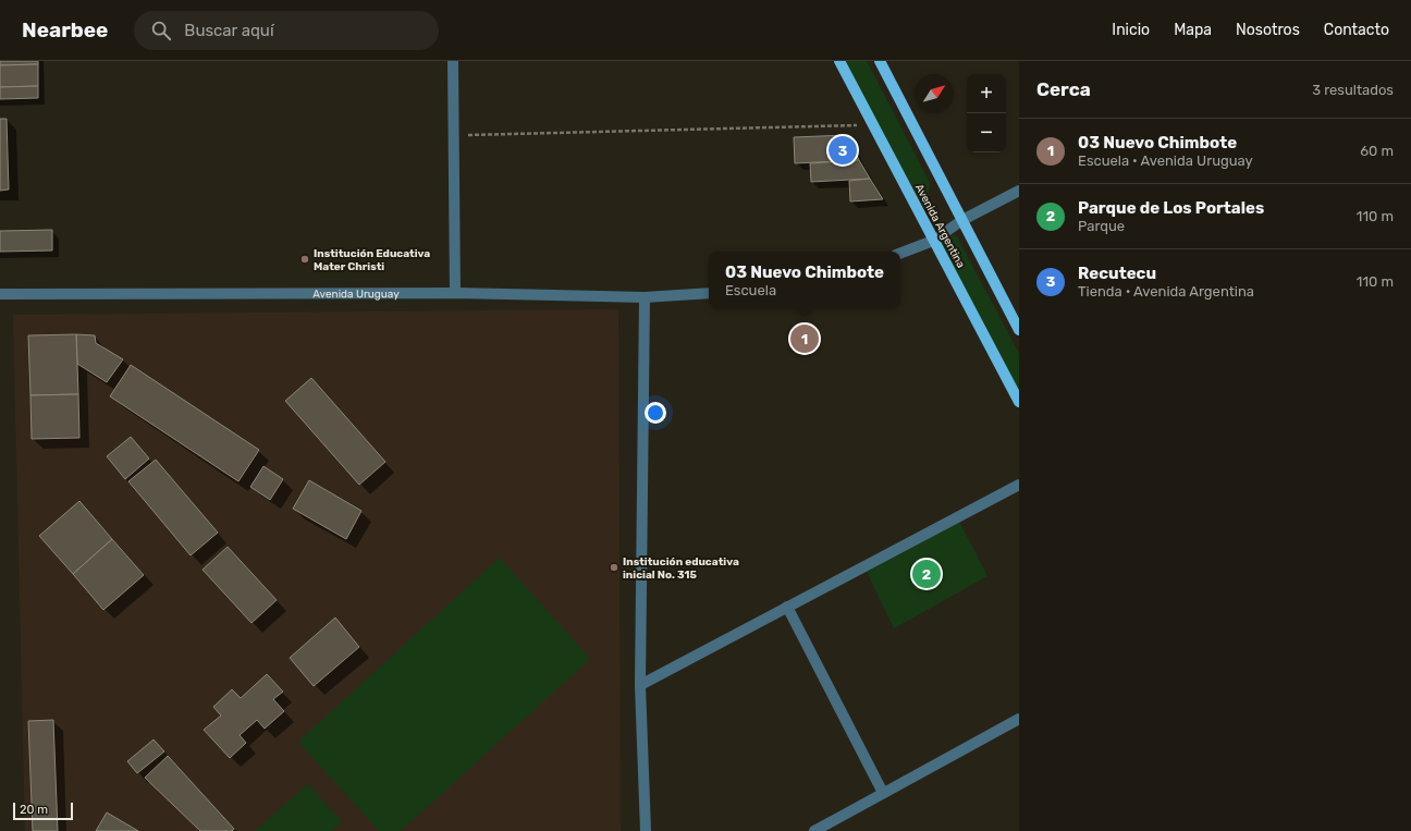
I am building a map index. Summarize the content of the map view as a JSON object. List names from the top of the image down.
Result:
{
  "streets": {
    "main road": ["Avenida Argentina"],
    "street": ["Avenida Uruguay"]
  },
  "places": ["Institución Educativa Mater Christi", "Institución educativa inicial No. 315"],
  "scale_bar": "20 m",
  "north": "top right",
  "page": {
    "header": "Nearbee",
    "search": "Buscar aquí",
    "nav": [
      "Inicio",
      "Mapa",
      "Nosotros",
      "Contacto"
    ],
    "heading": ["Cerca", "3 resultados"],
    "map_buttons": ["+", "−"],
    "list": [
      {
        "mark": "1",
        "name": "03 Nuevo Chimbote",
        "note": "Escuela · Avenida Uruguay",
        "value": "60 m"
      },
      {
        "mark": "2",
        "name": "Parque de Los Portales",
        "note": "Parque",
        "value": "110 m"
      },
      {
        "mark": "3",
        "name": "Recutecu",
        "note": "Tienda · Avenida Argentina",
        "value": "110 m"
      }
    ],
    "pins": ["3", "1", "2"],
    "popup": ["03 Nuevo Chimbote", "Escuela"],
    "scale": "20 m"
  }
}
